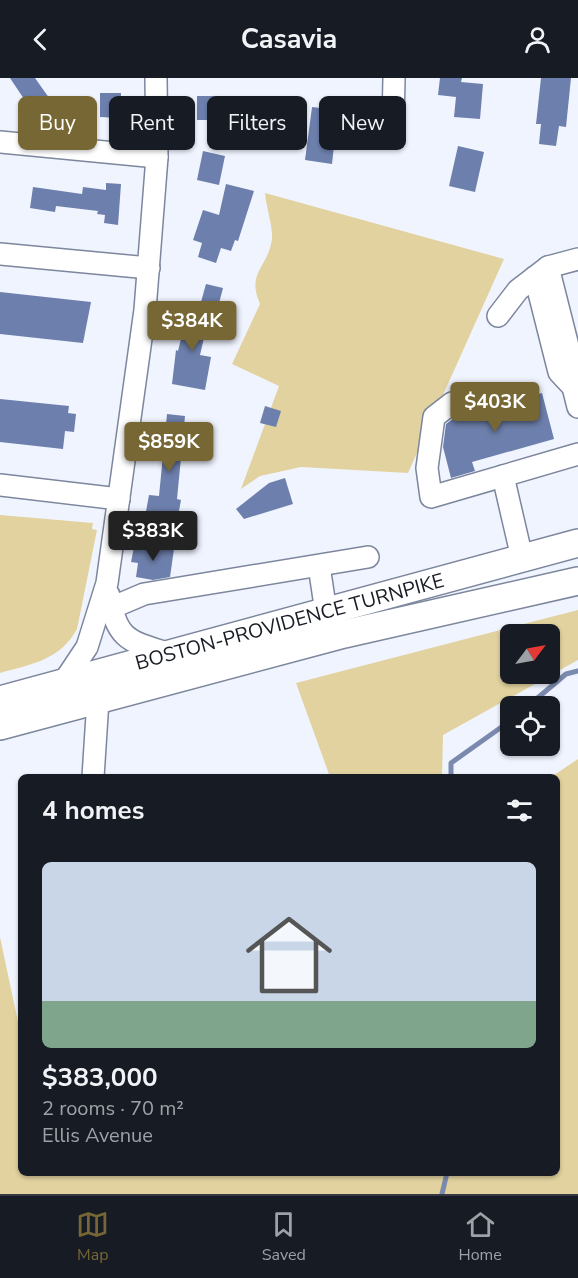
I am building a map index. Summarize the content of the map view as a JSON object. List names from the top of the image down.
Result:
{
  "streets": {
    "main road": ["BOSTON-PROVIDENCE TURNPIKE"]
  },
  "north": "top right",
  "page": {
    "header": "Casavia",
    "chip": [
      "Buy",
      "Rent",
      "Filters",
      "New"
    ],
    "price": [
      "$384K",
      "$403K",
      "$859K",
      "$383K"
    ],
    "heading": "4 homes",
    "list": [
      {
        "name": "$383,000",
        "note": "2 rooms · 70 m² · Ellis Avenue"
      }
    ],
    "tabs": ["Map", "Saved", "Home"]
  }
}
